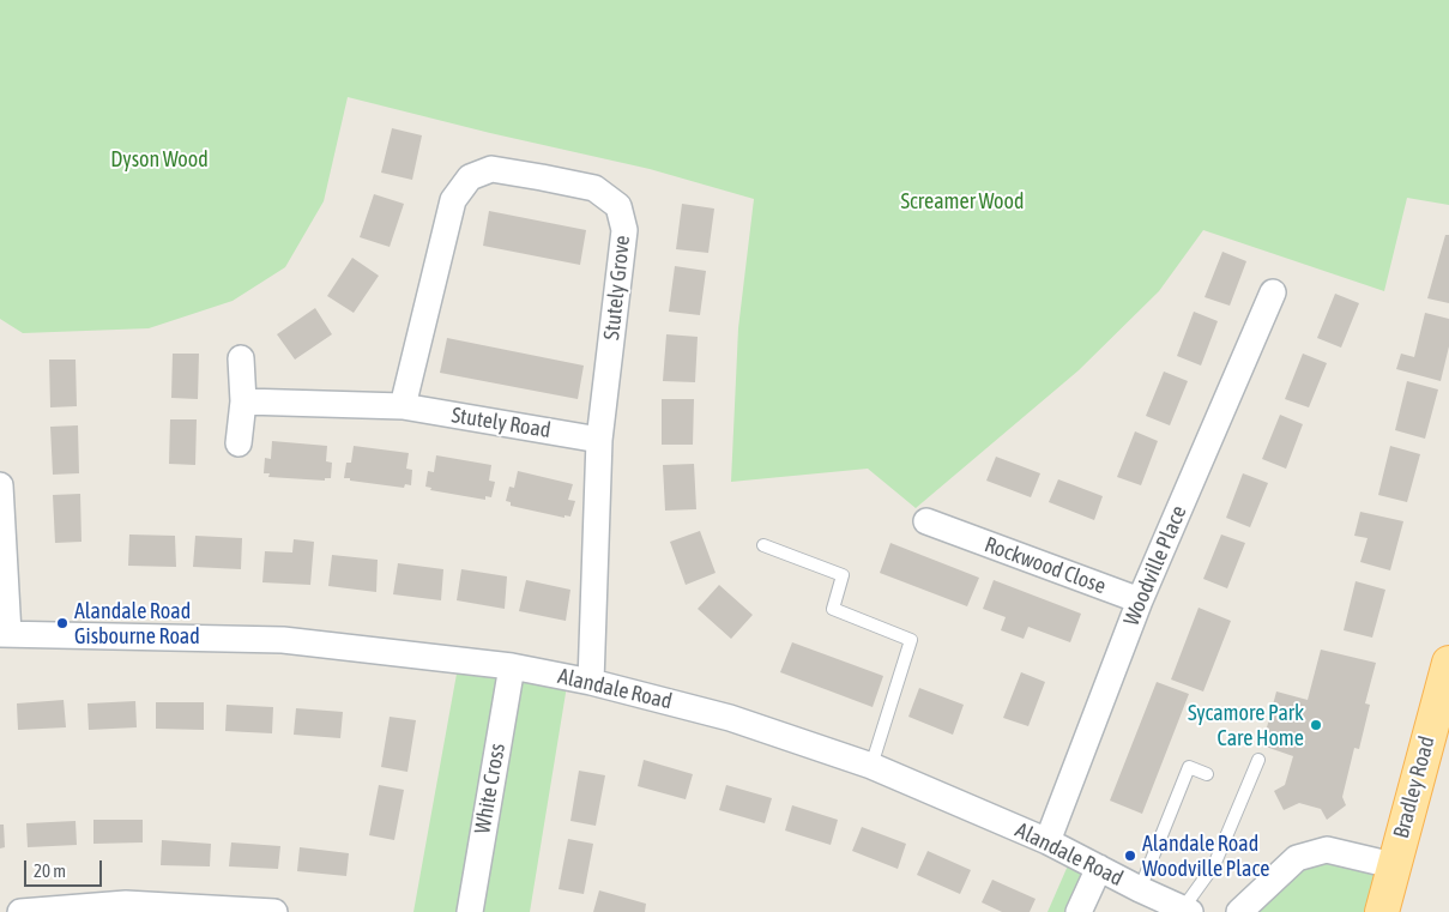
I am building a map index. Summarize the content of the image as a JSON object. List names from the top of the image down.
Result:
{
  "streets": {
    "main road": ["Bradley Road"],
    "street": [
      "Stutely Grove",
      "Stutely Road",
      "Rockwood Close",
      "Woodville Place",
      "Alandale Road",
      "White Cross"
    ]
  },
  "crossings": [
    ["Stutely Grove", "Stutely Road"],
    ["Stutely Grove", "Alandale Road"],
    ["Rockwood Close", "Woodville Place"],
    ["Woodville Place", "Alandale Road"],
    ["Alandale Road", "White Cross"]
  ],
  "parks": ["Dyson Wood", "Screamer Wood"],
  "places": ["Alandale Road Gisbourne Road", "Sycamore Park Care Home", "Alandale Road Woodville Place"],
  "scale_bar": "20 m"
}
